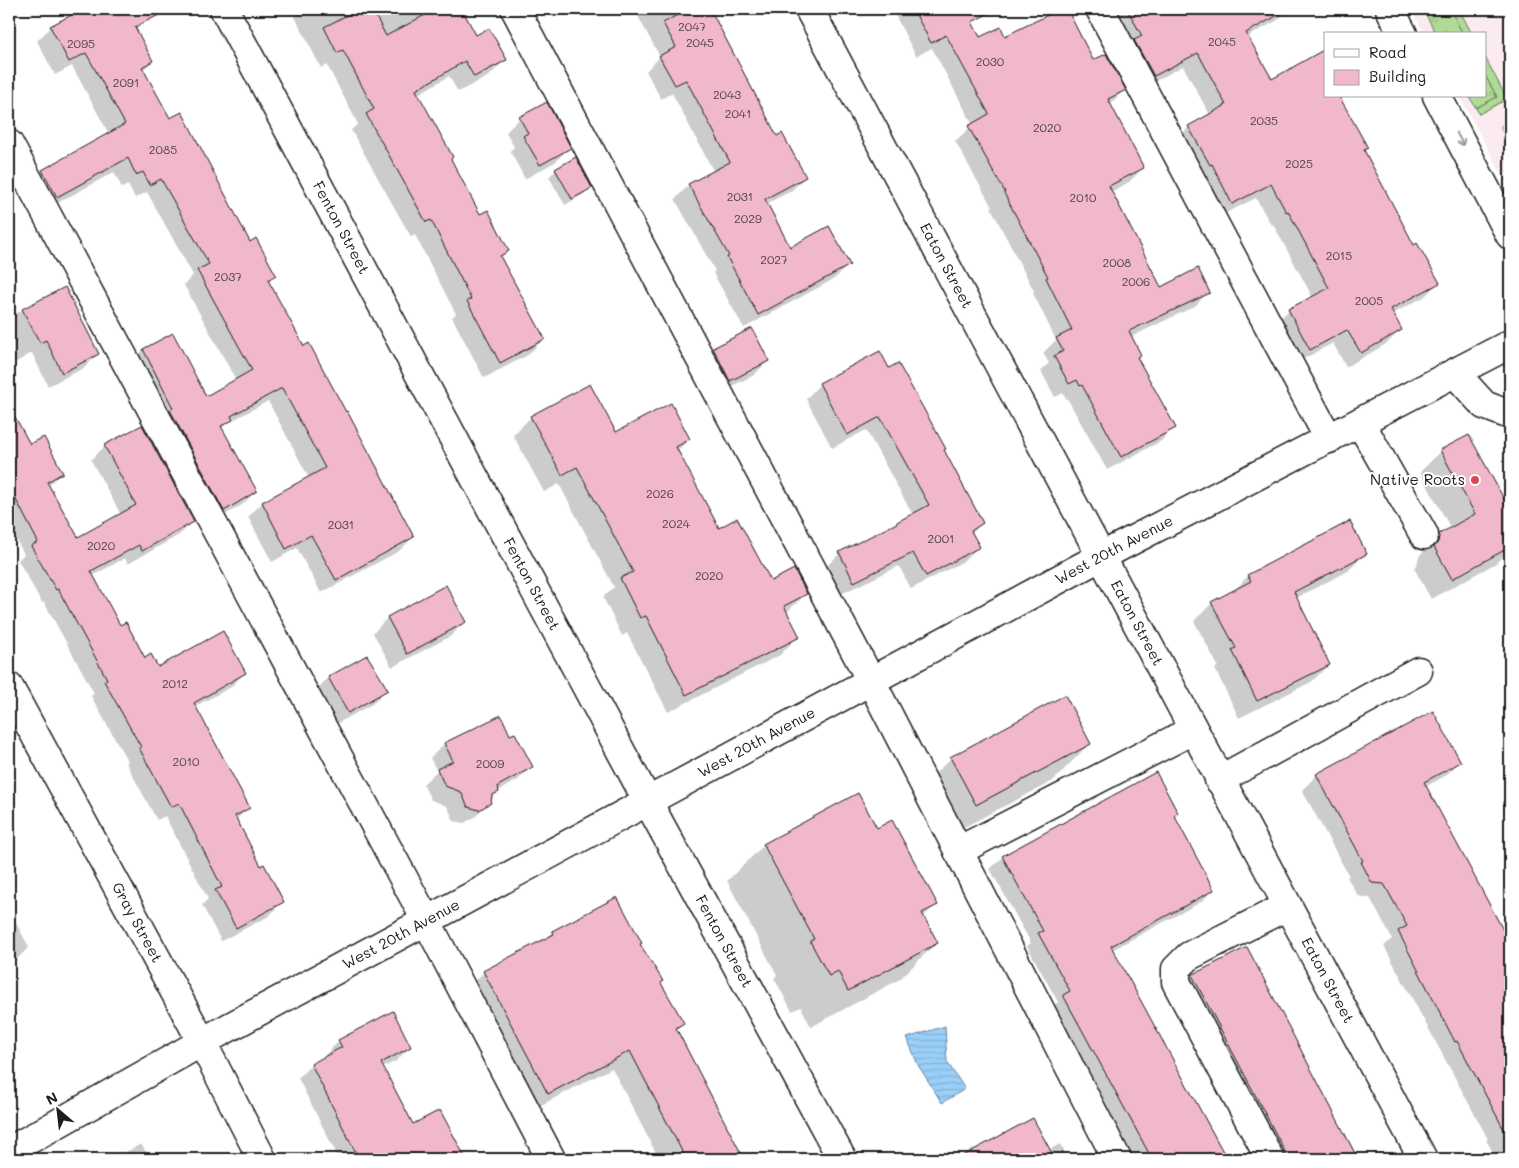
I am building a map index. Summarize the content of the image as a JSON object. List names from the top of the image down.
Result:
{
  "streets": {
    "street": [
      "Fenton Street",
      "Eaton Street",
      "West 20th Avenue",
      "Gray Street"
    ]
  },
  "crossings": [
    ["Fenton Street", "West 20th Avenue"],
    ["Eaton Street", "West 20th Avenue"],
    ["West 20th Avenue", "Gray Street"]
  ],
  "places": ["Native Roots"],
  "house_numbers": [
    "2047",
    "2045",
    "2045",
    "2095",
    "2030",
    "2091",
    "2043",
    "2041",
    "2035",
    "2020",
    "2085",
    "2025",
    "2031",
    "2010",
    "2029",
    "2015",
    "2027",
    "2008",
    "2037",
    "2006",
    "2005",
    "2026",
    "2024",
    "2031",
    "2001",
    "2020",
    "2020",
    "2012",
    "2010",
    "2009"
  ],
  "legend": ["Road", "Building"],
  "north": "top left"
}
